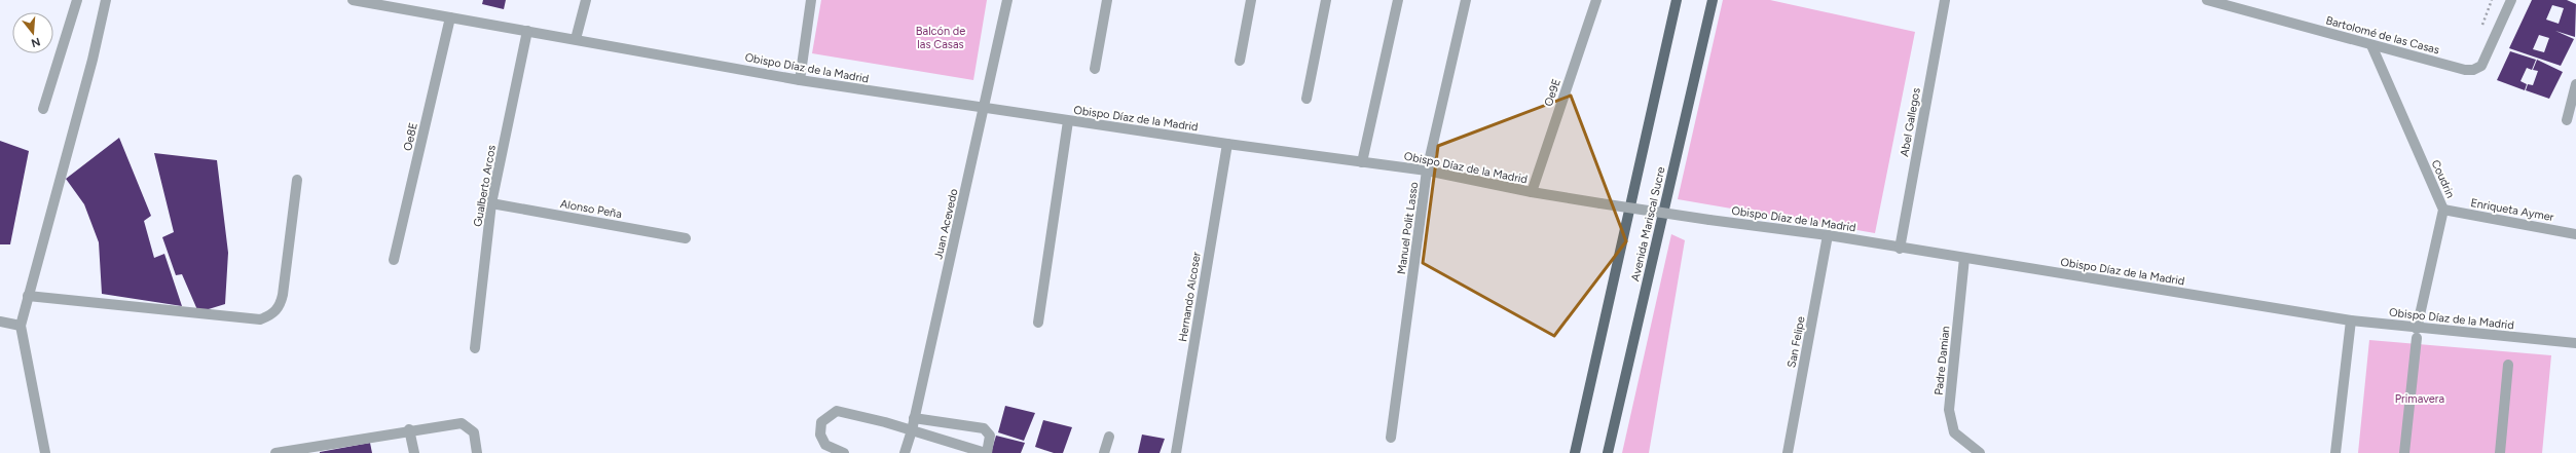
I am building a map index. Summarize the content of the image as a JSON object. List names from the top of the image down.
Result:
{
  "streets": {
    "main road": ["Avenida Mariscal Sucre"],
    "street": [
      "Bartolomé de las Casas",
      "Obispo Díaz de la Madrid",
      "Oe9E",
      "Abel Gallegos",
      "Oe8E",
      "Coudrin",
      "Gualberto Arcos",
      "Alonso Peña",
      "Enriqueta Aymer",
      "Juan Acevedo",
      "Manuel Polit Lasso",
      "Hernando Alcoser",
      "San Felipe",
      "Padre Damian"
    ]
  },
  "crossings": [
    ["Bartolomé de las Casas", "Coudrin"],
    ["Obispo Díaz de la Madrid", "Oe9E"],
    ["Obispo Díaz de la Madrid", "Abel Gallegos"],
    ["Obispo Díaz de la Madrid", "Oe8E"],
    ["Obispo Díaz de la Madrid", "Coudrin"],
    ["Obispo Díaz de la Madrid", "Gualberto Arcos"],
    ["Obispo Díaz de la Madrid", "Juan Acevedo"],
    ["Obispo Díaz de la Madrid", "Manuel Polit Lasso"],
    ["Obispo Díaz de la Madrid", "Hernando Alcoser"],
    ["Obispo Díaz de la Madrid", "San Felipe"],
    ["Obispo Díaz de la Madrid", "Padre Damian"],
    ["Coudrin", "Enriqueta Aymer"],
    ["Gualberto Arcos", "Alonso Peña"]
  ],
  "parks": ["Balcón de las Casas", "Primavera"],
  "north": "bottom"
}
